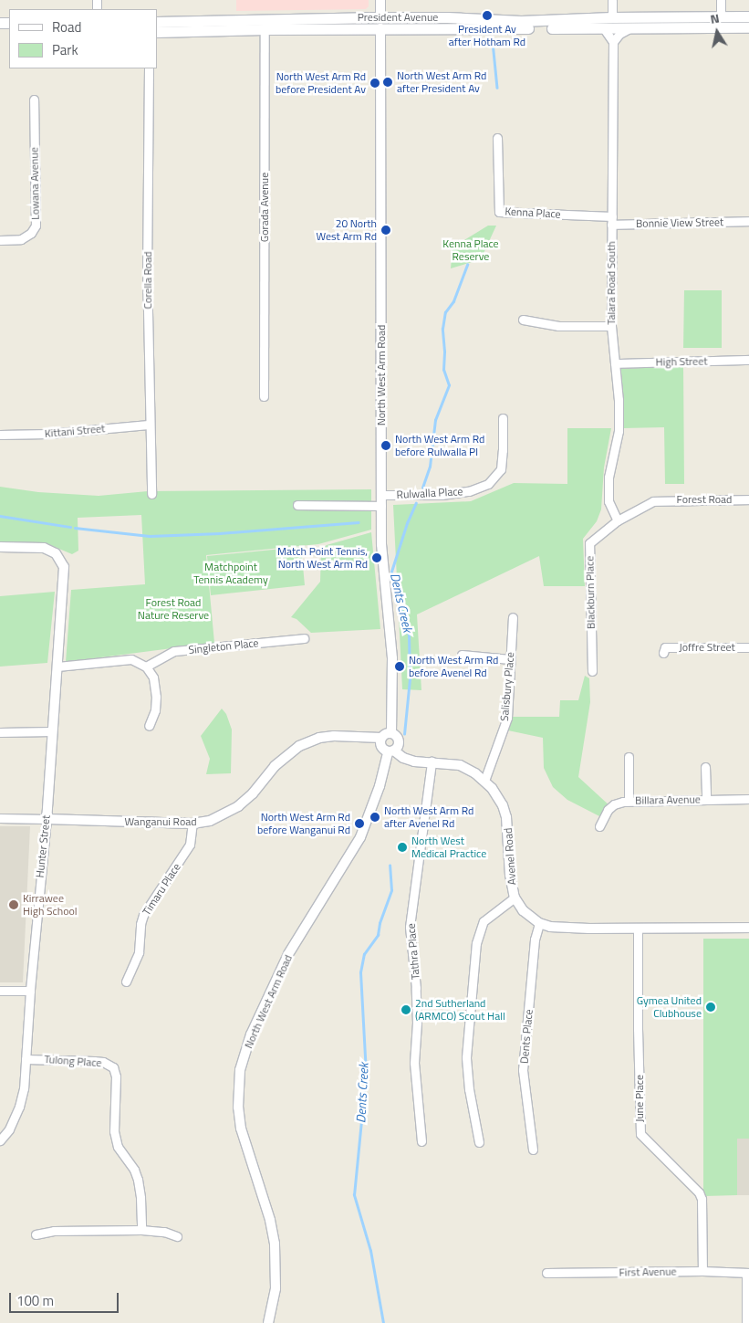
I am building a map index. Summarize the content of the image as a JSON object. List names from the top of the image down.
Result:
{
  "streets": {
    "main road": ["President Avenue", "North West Arm Road"],
    "street": [
      "Lowana Avenue",
      "Gorada Avenue",
      "Kenna Place",
      "Bonnie View Street",
      "Corella Road",
      "Talara Road South",
      "High Street",
      "Kittani Street",
      "Rulwalla Place",
      "Forest Road",
      "Blackburn Place",
      "Singleton Place",
      "Joffre Street",
      "Salisbury Place",
      "Billara Avenue",
      "Wanganui Road",
      "Hunter Street",
      "Avenel Road",
      "Timaru Place",
      "Tathra Place",
      "Dents Place",
      "Tulong Place",
      "June Place",
      "First Avenue"
    ]
  },
  "crossings": [
    ["President Avenue", "Gorada Avenue"],
    ["President Avenue", "North West Arm Road"],
    ["Kenna Place", "Bonnie View Street"],
    ["Kenna Place", "Talara Road South"],
    ["Bonnie View Street", "Talara Road South"],
    ["Corella Road", "Kittani Street"],
    ["Talara Road South", "High Street"],
    ["Talara Road South", "Blackburn Place"],
    ["North West Arm Road", "Rulwalla Place"],
    ["North West Arm Road", "Wanganui Road"],
    ["North West Arm Road", "Avenel Road"],
    ["Forest Road", "Blackburn Place"],
    ["Salisbury Place", "Avenel Road"],
    ["Wanganui Road", "Hunter Street"],
    ["Wanganui Road", "Avenel Road"],
    ["Wanganui Road", "Timaru Place"],
    ["Hunter Street", "Tulong Place"],
    ["Avenel Road", "Tathra Place"],
    ["Avenel Road", "Dents Place"],
    ["June Place", "First Avenue"]
  ],
  "water": ["Dents Creek"],
  "parks": ["Kenna Place Reserve", "Matchpoint Tennis Academy", "Forest Road Nature Reserve"],
  "places": [
    "President Av after Hotham Rd",
    "North West Arm Rd after President Av",
    "North West Arm Rd before President Av",
    "20 North West Arm Rd",
    "North West Arm Rd before Rulwalla Pl",
    "Match Point Tennis, North West Arm Rd",
    "North West Arm Rd before Avenel Rd",
    "North West Arm Rd after Avenel Rd",
    "North West Arm Rd before Wanganui Rd",
    "North West Medical Practice",
    "Kirrawee High School",
    "Gymea United Clubhouse",
    "2nd Sutherland (ARMCO) Scout Hall"
  ],
  "legend": ["Road", "Park"],
  "scale_bar": "100 m",
  "north": "top"
}
